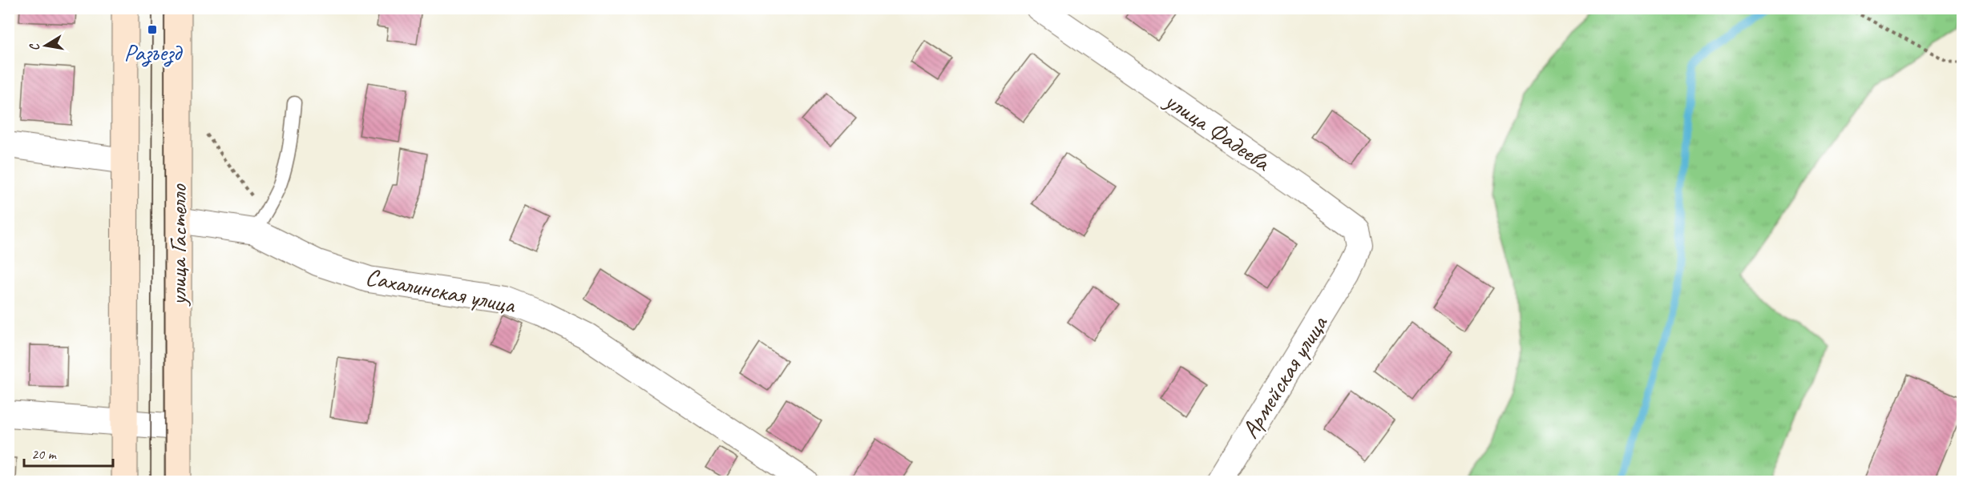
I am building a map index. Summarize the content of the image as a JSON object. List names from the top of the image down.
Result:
{
  "streets": {
    "street": [
      "улица Фадеева",
      "улица Гастелло",
      "Сахалинская улица",
      "Армейская улица"
    ]
  },
  "crossings": [
    ["улица Фадеева", "Армейская улица"],
    ["улица Гастелло", "Сахалинская улица"]
  ],
  "places": {
    "transit": ["Разъезд"]
  },
  "scale_bar": "20 m",
  "north": "left"
}
